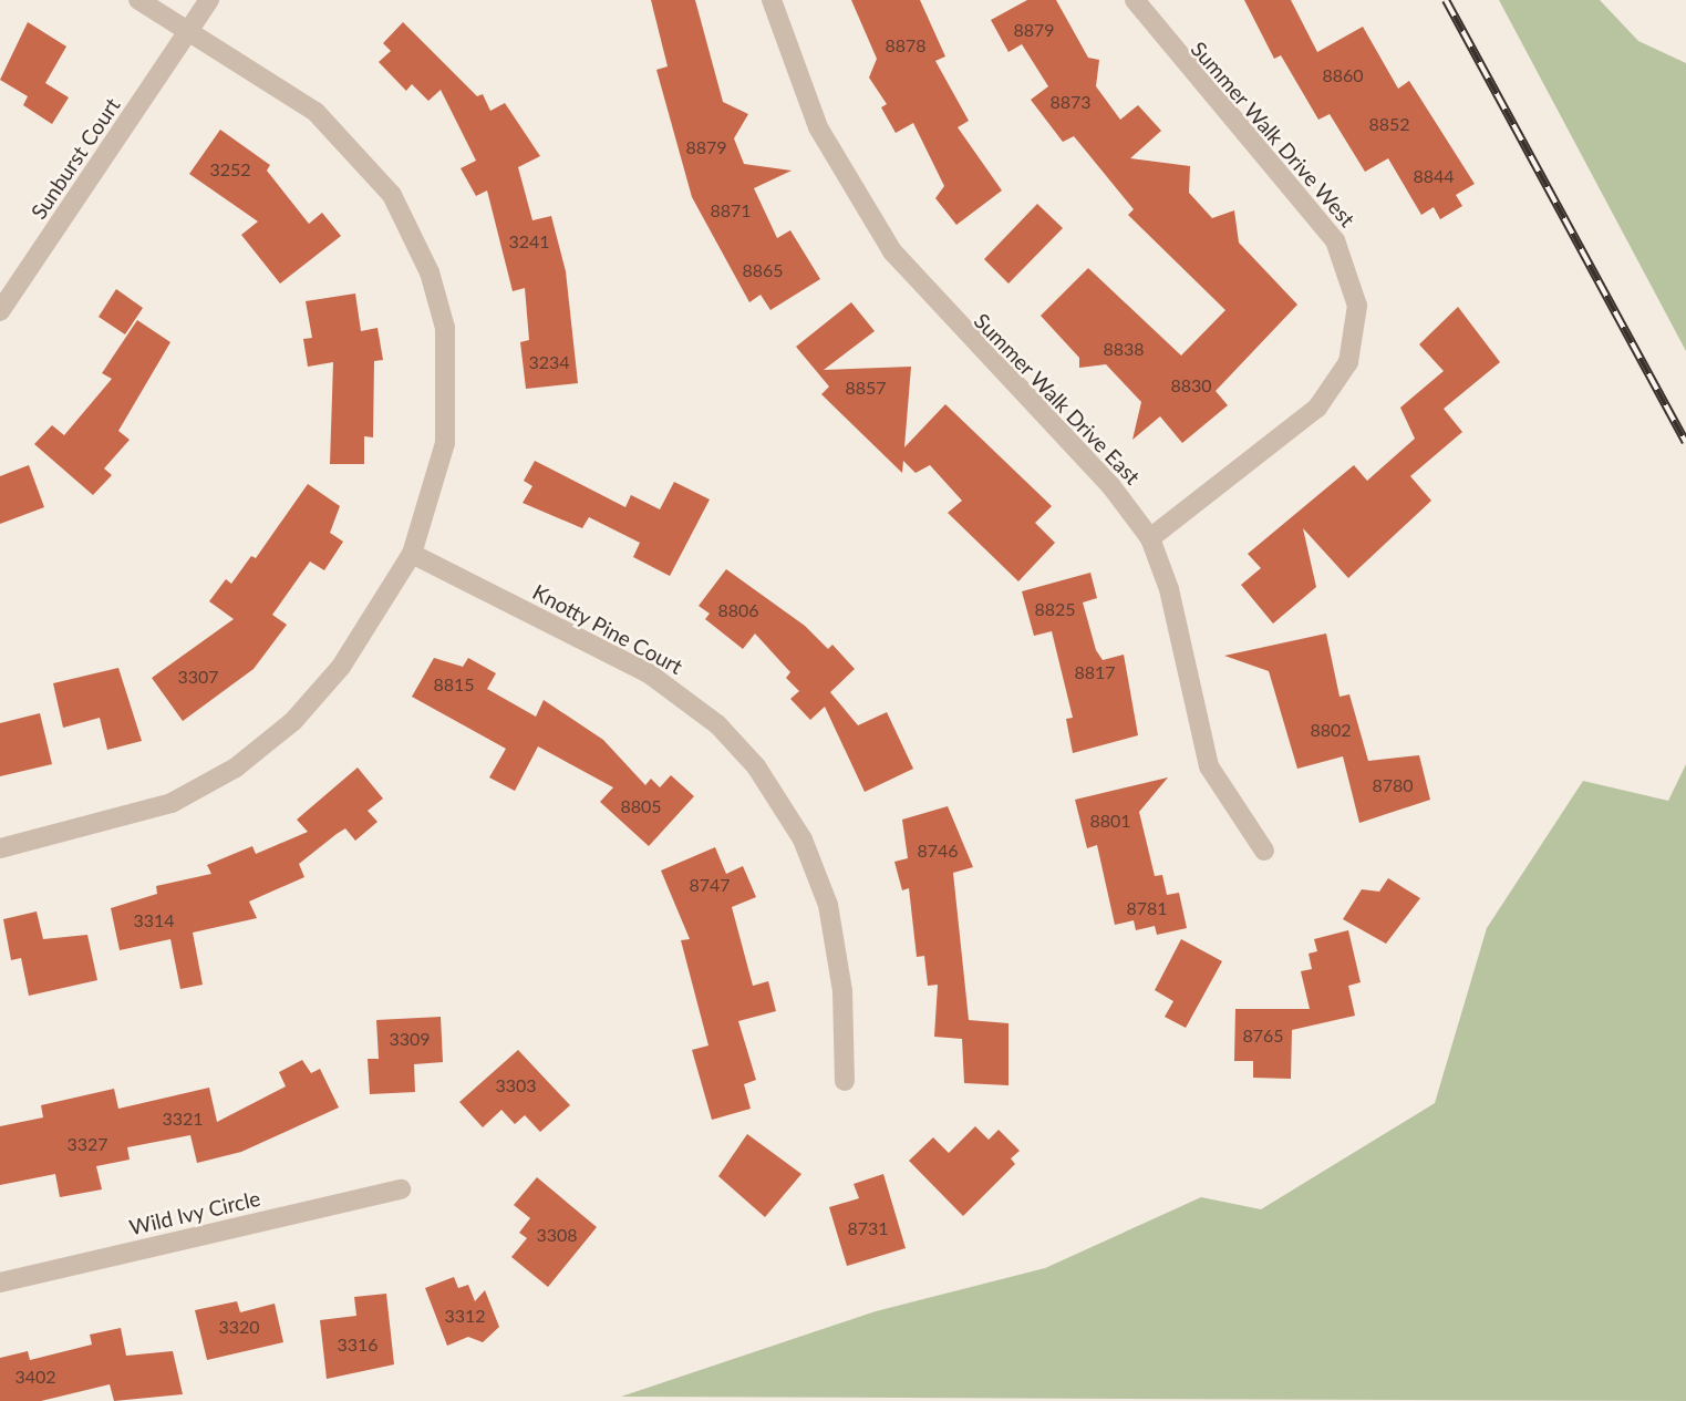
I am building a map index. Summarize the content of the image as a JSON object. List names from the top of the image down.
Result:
{
  "streets": {
    "street": [
      "Summer Walk Drive West",
      "Sunburst Court",
      "Summer Walk Drive East",
      "Knotty Pine Court",
      "Wild Ivy Circle"
    ]
  },
  "crossings": [
    ["Summer Walk Drive West", "Summer Walk Drive East"]
  ],
  "house_numbers": [
    "8879",
    "8878",
    "8860",
    "8873",
    "8852",
    "8879",
    "3252",
    "8844",
    "8871",
    "3241",
    "8865",
    "8838",
    "3234",
    "8830",
    "8857",
    "8825",
    "8806",
    "8817",
    "3307",
    "8815",
    "8802",
    "8780",
    "8805",
    "8801",
    "8746",
    "8747",
    "8781",
    "3314",
    "8765",
    "3309",
    "3303",
    "3321",
    "3327",
    "8731",
    "3308",
    "3312",
    "3320",
    "3316",
    "3402"
  ]
}
